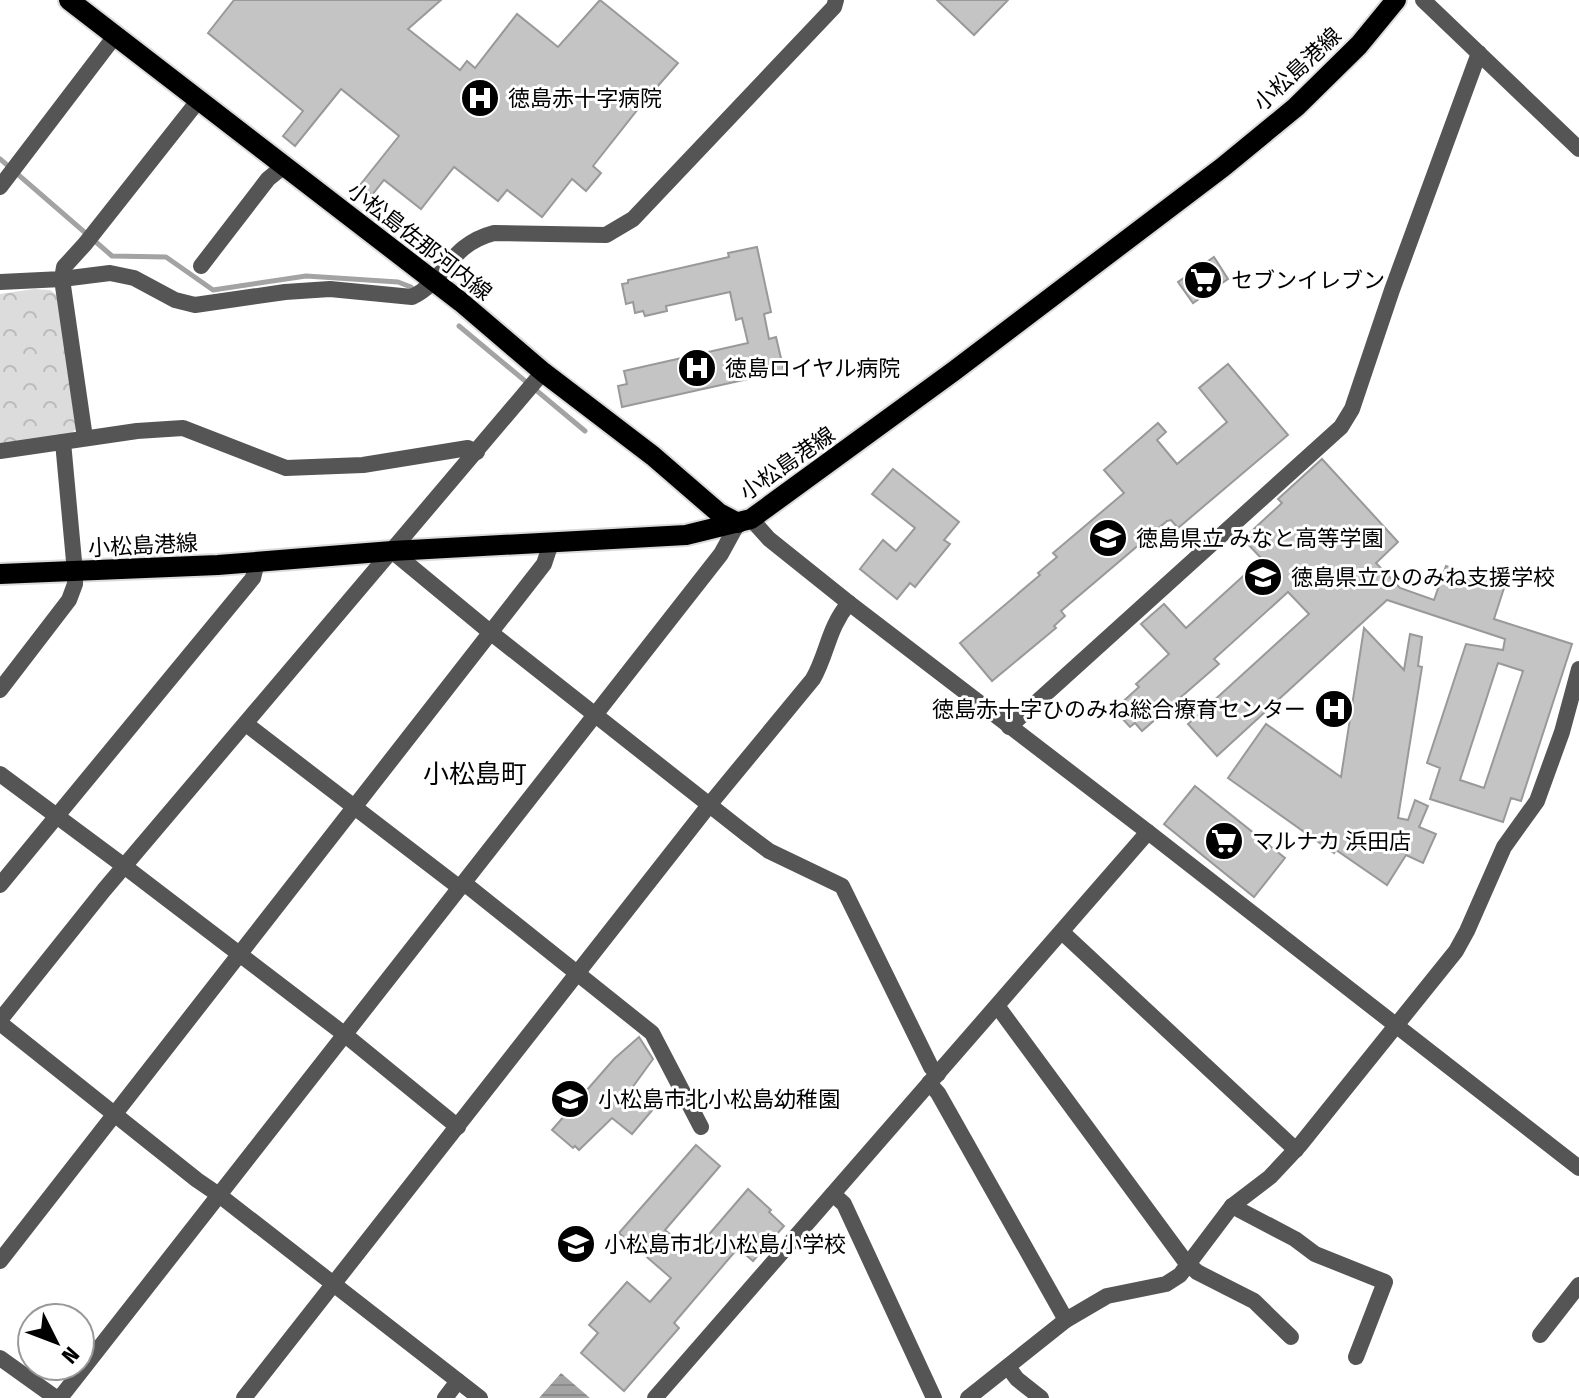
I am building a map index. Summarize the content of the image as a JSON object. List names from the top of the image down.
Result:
{
  "streets": {
    "main road": ["小松島港線", "小松島佐那河内線"]
  },
  "crossings": [
    ["小松島港線", "小松島佐那河内線"]
  ],
  "districts": ["小松島町"],
  "places": {
    "hospital": ["徳島赤十字病院", "徳島ロイヤル病院", "徳島赤十字ひのみね総合療育センター"],
    "supermarket": ["セブンイレブン", "マルナカ 浜田店"],
    "school or university": [
      "徳島県立 みなと高等学園",
      "徳島県立ひのみね支援学校",
      "小松島市北小松島幼稚園",
      "小松島市北小松島小学校"
    ]
  },
  "north": "bottom right"
}
